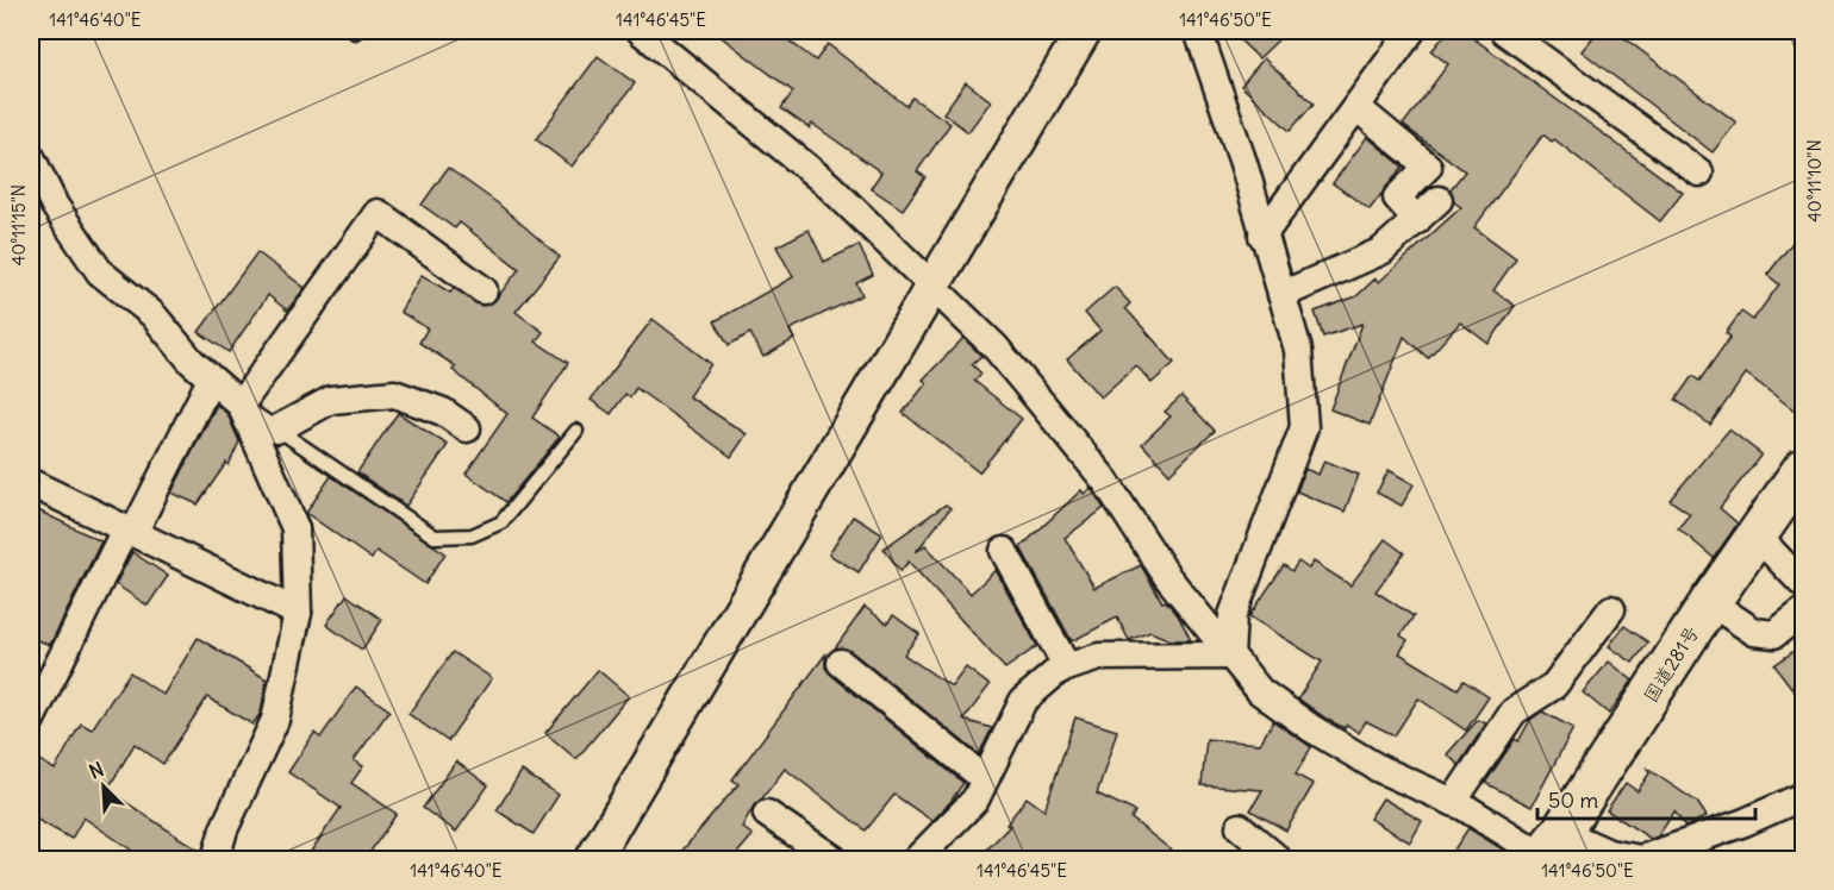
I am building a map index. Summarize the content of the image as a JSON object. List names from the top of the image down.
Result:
{
  "streets": {
    "highway": ["国道281号"]
  },
  "scale_bar": "50 m",
  "north": "top left",
  "coordinates": [
    "141°46'40\"E",
    "141°46'45\"E",
    "141°46'50\"E",
    "40°11'10\"N",
    "40°11'15\"N"
  ]
}
